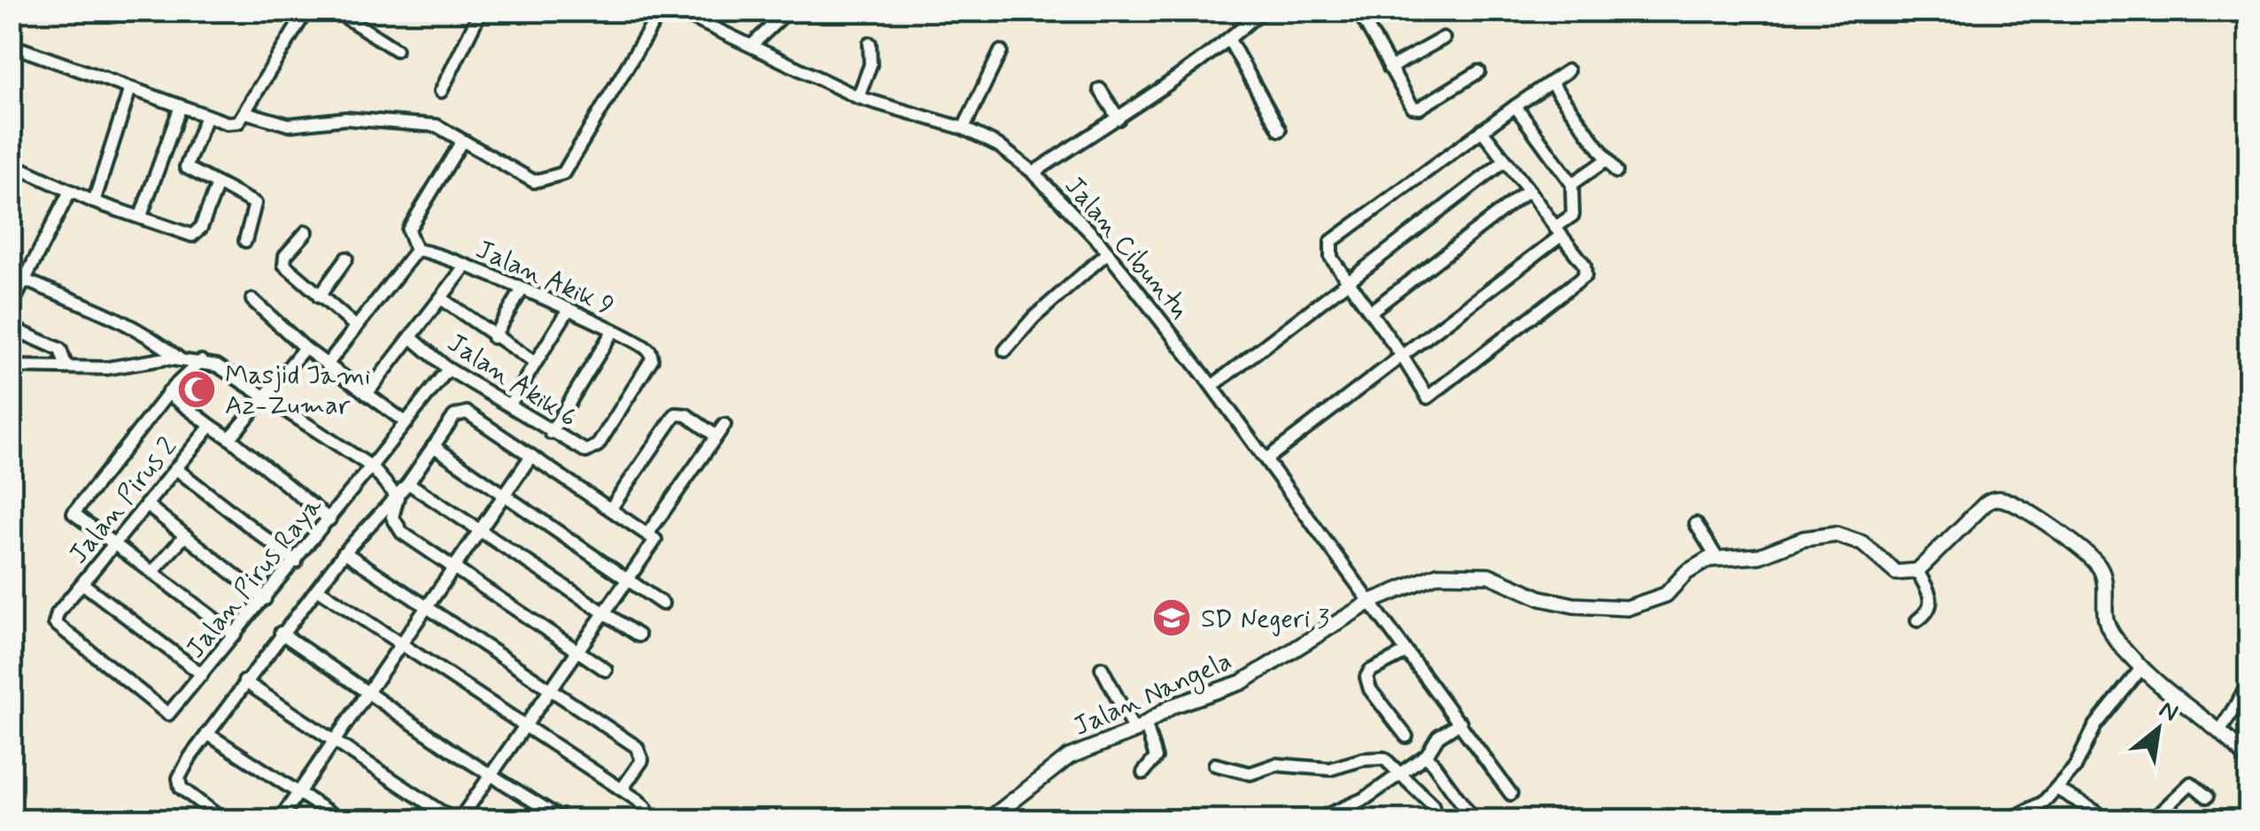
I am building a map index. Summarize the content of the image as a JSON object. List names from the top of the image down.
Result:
{
  "streets": {
    "main road": ["Jalan Nangela"],
    "street": [
      "Jalan Cibuntu",
      "Jalan Akik 9",
      "Jalan Akik 6",
      "Jalan Pirus 2",
      "Jalan Pirus Raya"
    ]
  },
  "crossings": [
    ["Jalan Cibuntu", "Jalan Nangela"],
    ["Jalan Akik 9", "Jalan Akik 6"],
    ["Jalan Akik 6", "Jalan Pirus Raya"],
    ["Jalan Pirus 2", "Jalan Pirus Raya"]
  ],
  "places": {
    "mosque": ["Masjid Jami Az-Zumar"],
    "school or university": ["SD Negeri 3"]
  },
  "north": "top right"
}
